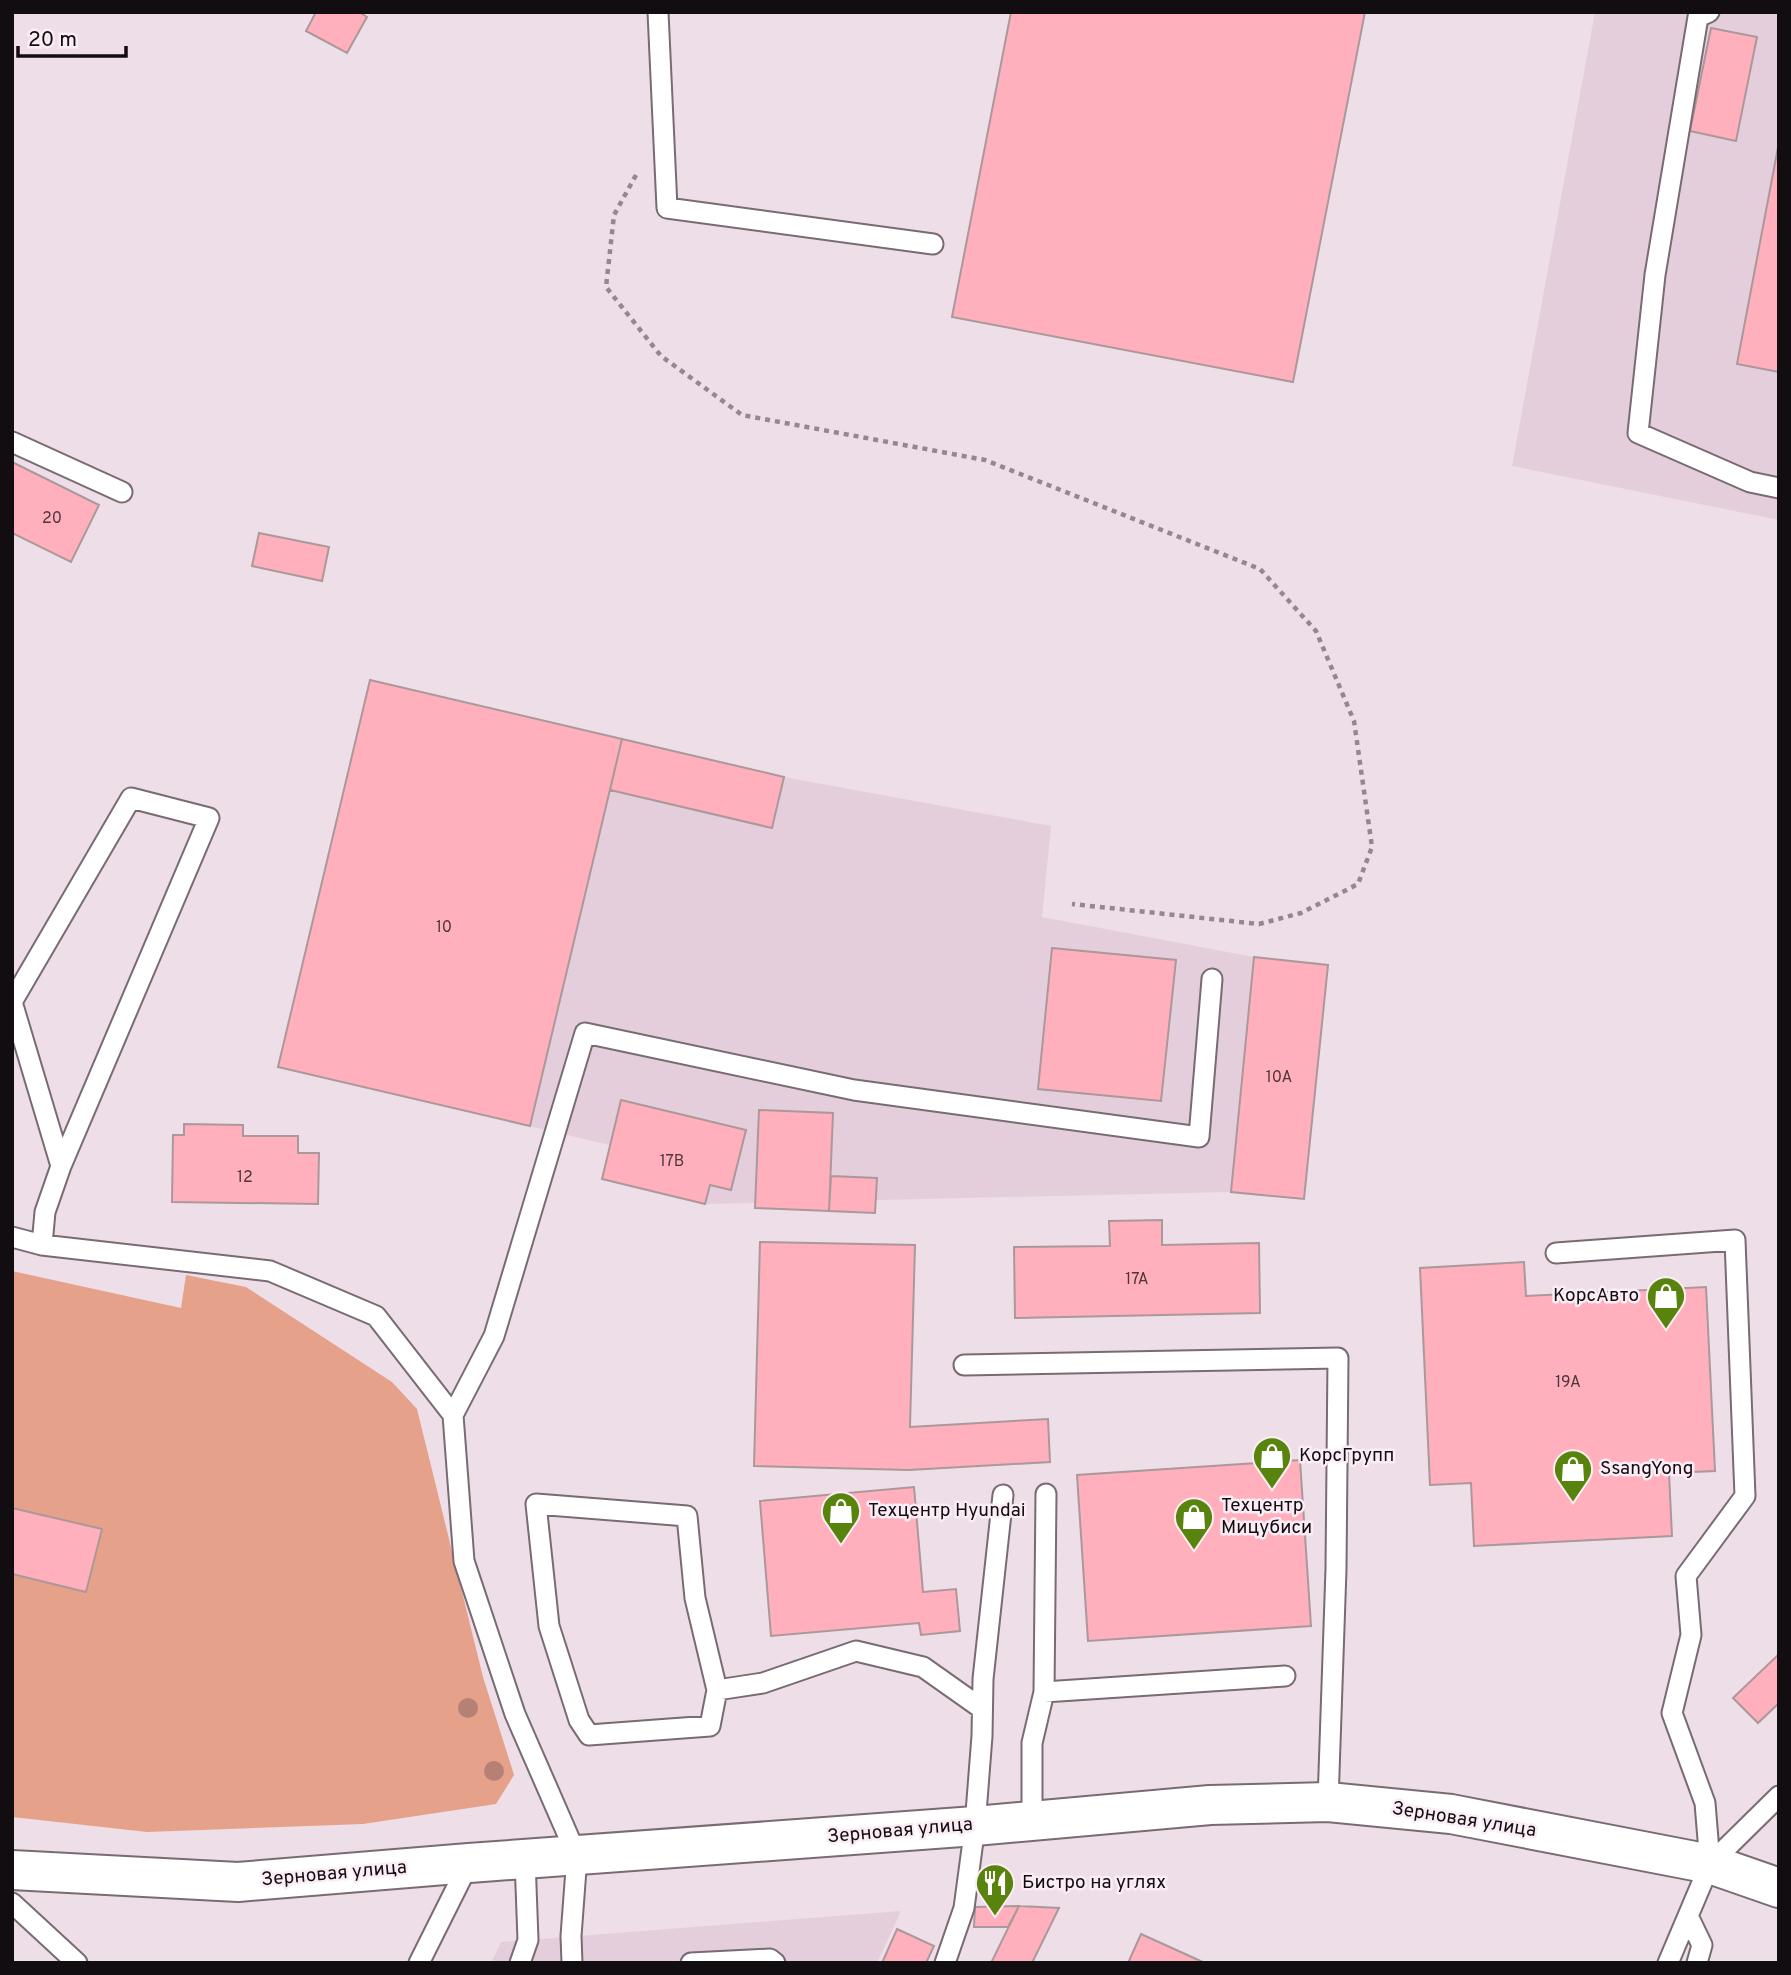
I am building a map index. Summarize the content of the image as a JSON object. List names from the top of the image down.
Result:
{
  "streets": {
    "main road": ["Зерновая улица"]
  },
  "places": {
    "shop": [
      "КорсАвто",
      "КорсГрупп",
      "SsangYong",
      "Техцентр Hyundai",
      "Техцентр Мицубиси"
    ],
    "restaurant": ["Бистро на углях"]
  },
  "house_numbers": [
    "20",
    "10",
    "10А",
    "17В",
    "12",
    "17А",
    "19А"
  ],
  "scale_bar": "20 m"
}
